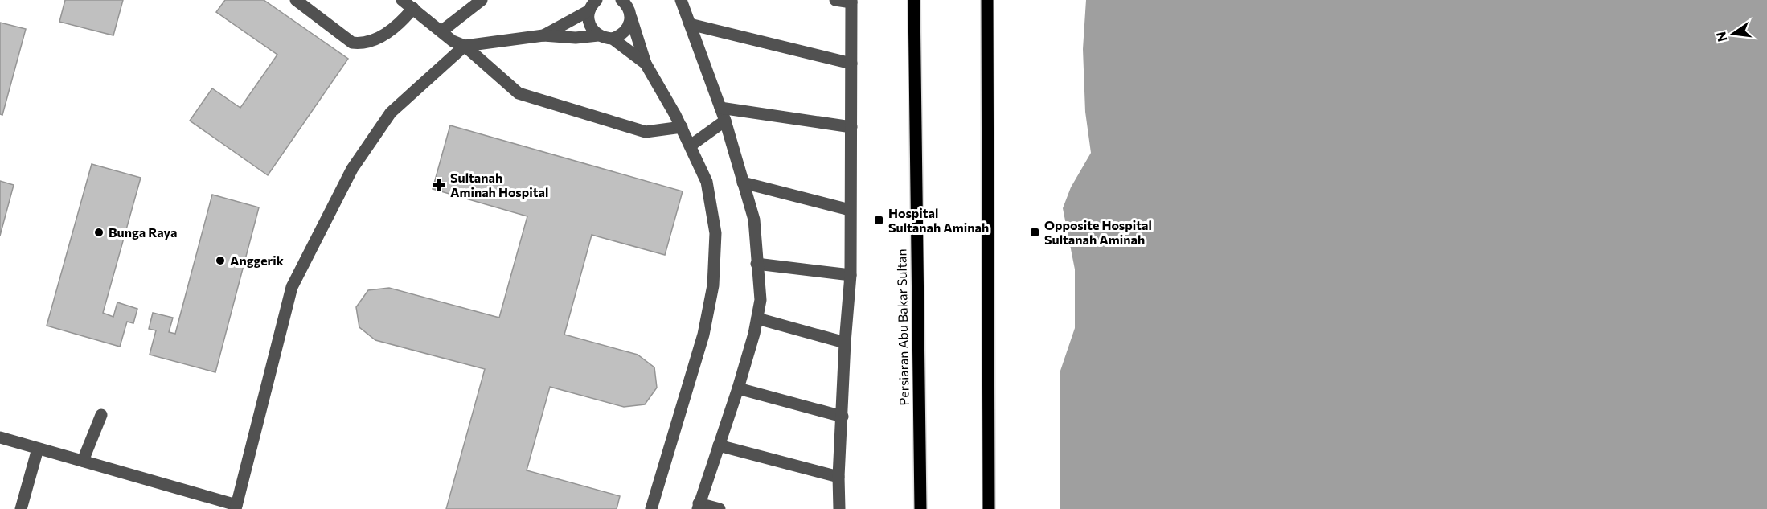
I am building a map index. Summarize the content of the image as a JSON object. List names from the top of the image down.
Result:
{
  "streets": {
    "main road": ["Persiaran Abu Bakar Sultan"]
  },
  "places": {
    "health": ["Sultanah Aminah Hospital"],
    "transit": ["Hospital Sultanah Aminah", "Opposite Hospital Sultanah Aminah"],
    "other": ["Bunga Raya", "Anggerik"]
  },
  "north": "left"
}
